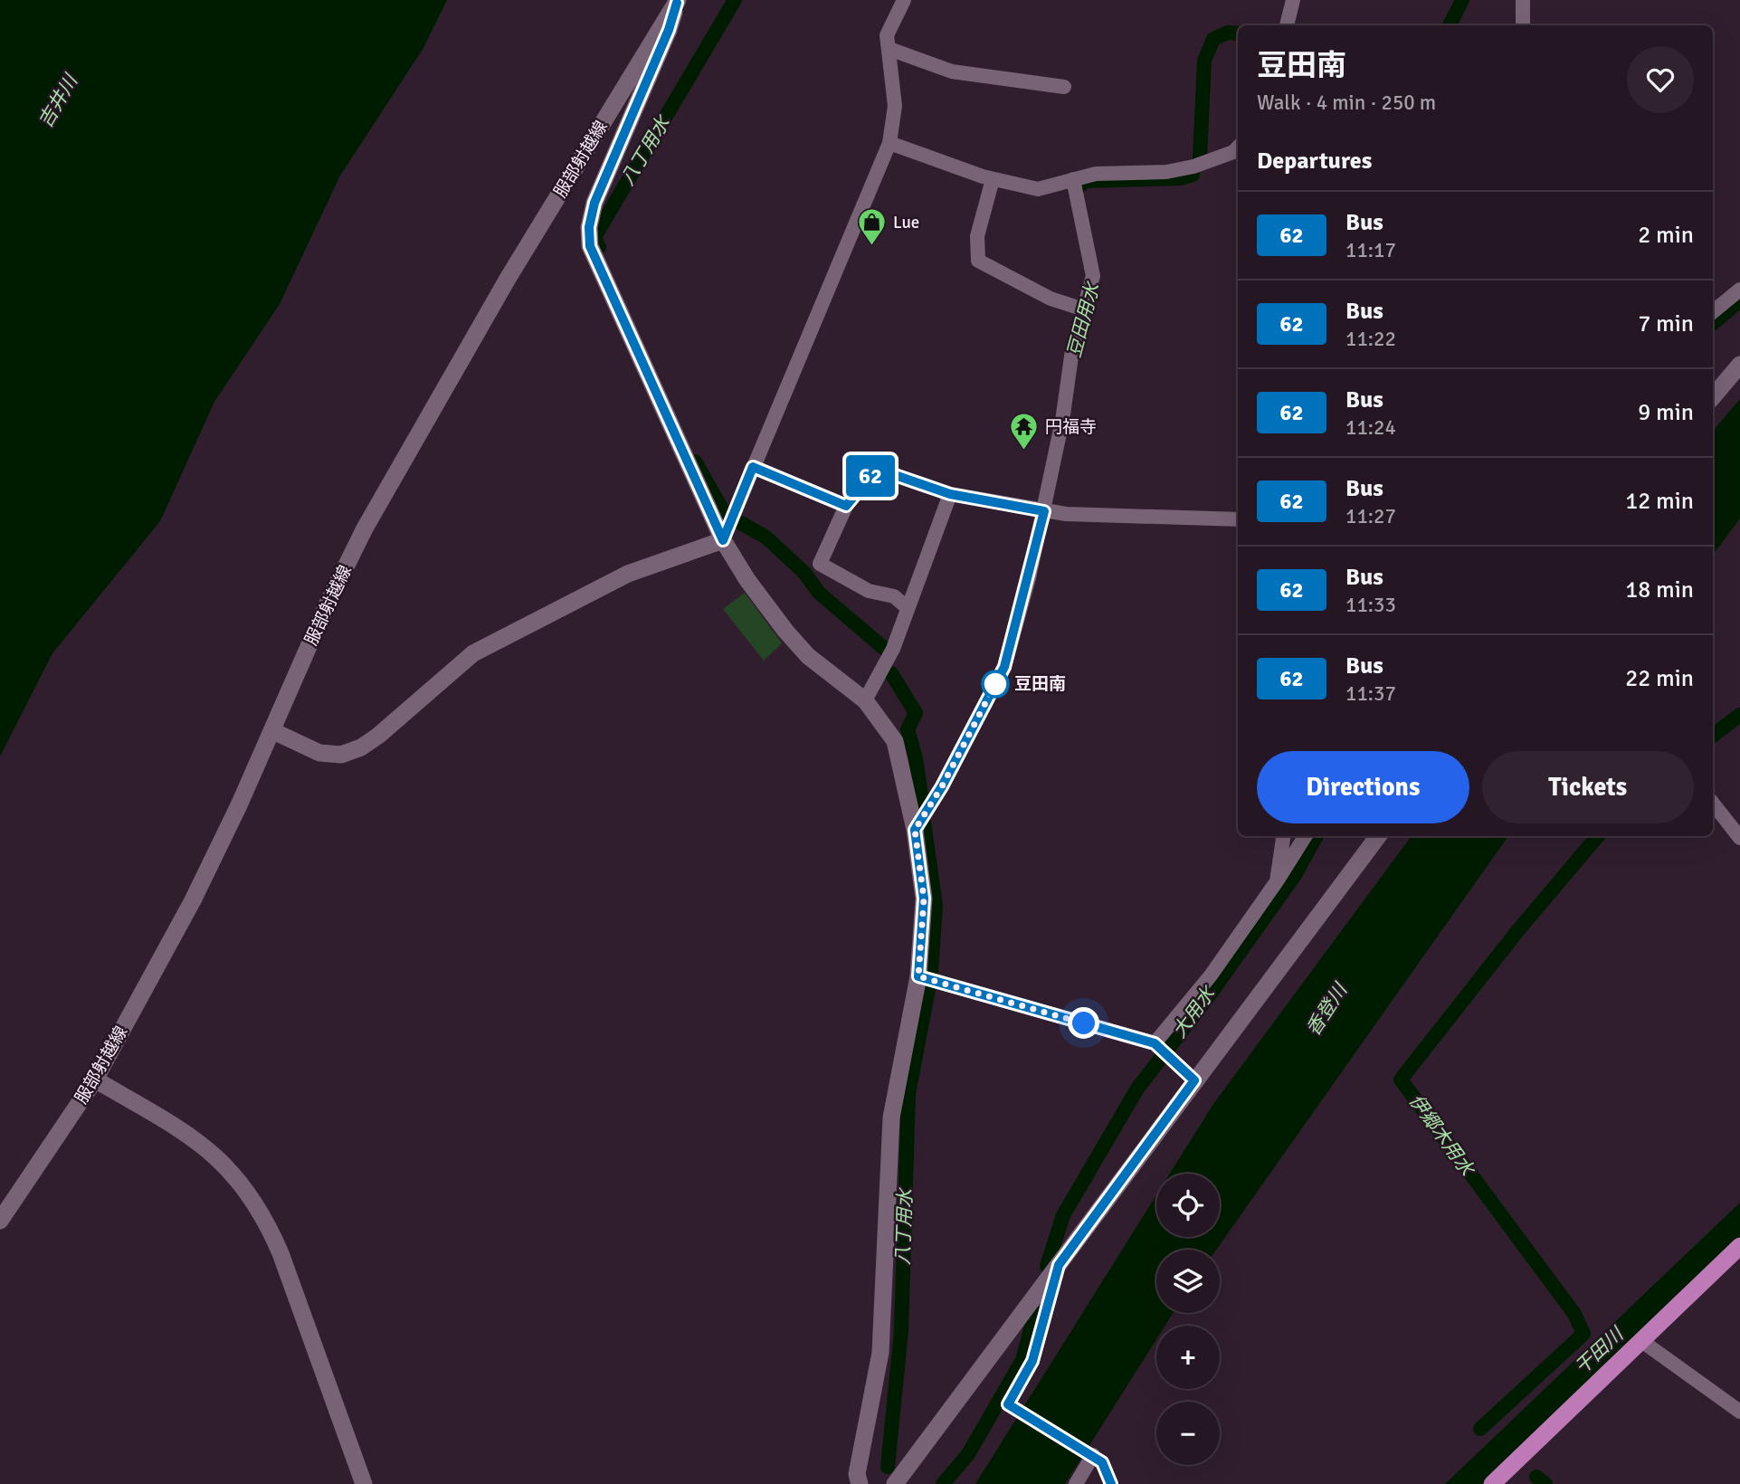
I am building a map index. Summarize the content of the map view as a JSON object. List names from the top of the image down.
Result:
{
  "streets": {
    "street": ["服部射越線"]
  },
  "water": [
    "吉井川",
    "八丁用水",
    "豆田用水",
    "香登川",
    "大用水",
    "伊郷木用水",
    "干田川"
  ],
  "places": {
    "shop": ["Lue"],
    "temple": ["円福寺"],
    "other": ["豆田南"]
  },
  "lines": ["bus line 62"],
  "page": {
    "on_map": "62",
    "heading": [
      ["豆田南", "Walk · 4 min · 250 m"],
      "Departures"
    ],
    "list": [
      {
        "mark": "62",
        "name": "Bus",
        "note": "11:17",
        "value": "2 min"
      },
      {
        "mark": "62",
        "name": "Bus",
        "note": "11:22",
        "value": "7 min"
      },
      {
        "mark": "62",
        "name": "Bus",
        "note": "11:24",
        "value": "9 min"
      },
      {
        "mark": "62",
        "name": "Bus",
        "note": "11:27",
        "value": "12 min"
      },
      {
        "mark": "62",
        "name": "Bus",
        "note": "11:33",
        "value": "18 min"
      },
      {
        "mark": "62",
        "name": "Bus",
        "note": "11:37",
        "value": "22 min"
      }
    ],
    "buttons": ["Directions", "Tickets"],
    "map_buttons": ["+", "−"]
  }
}
